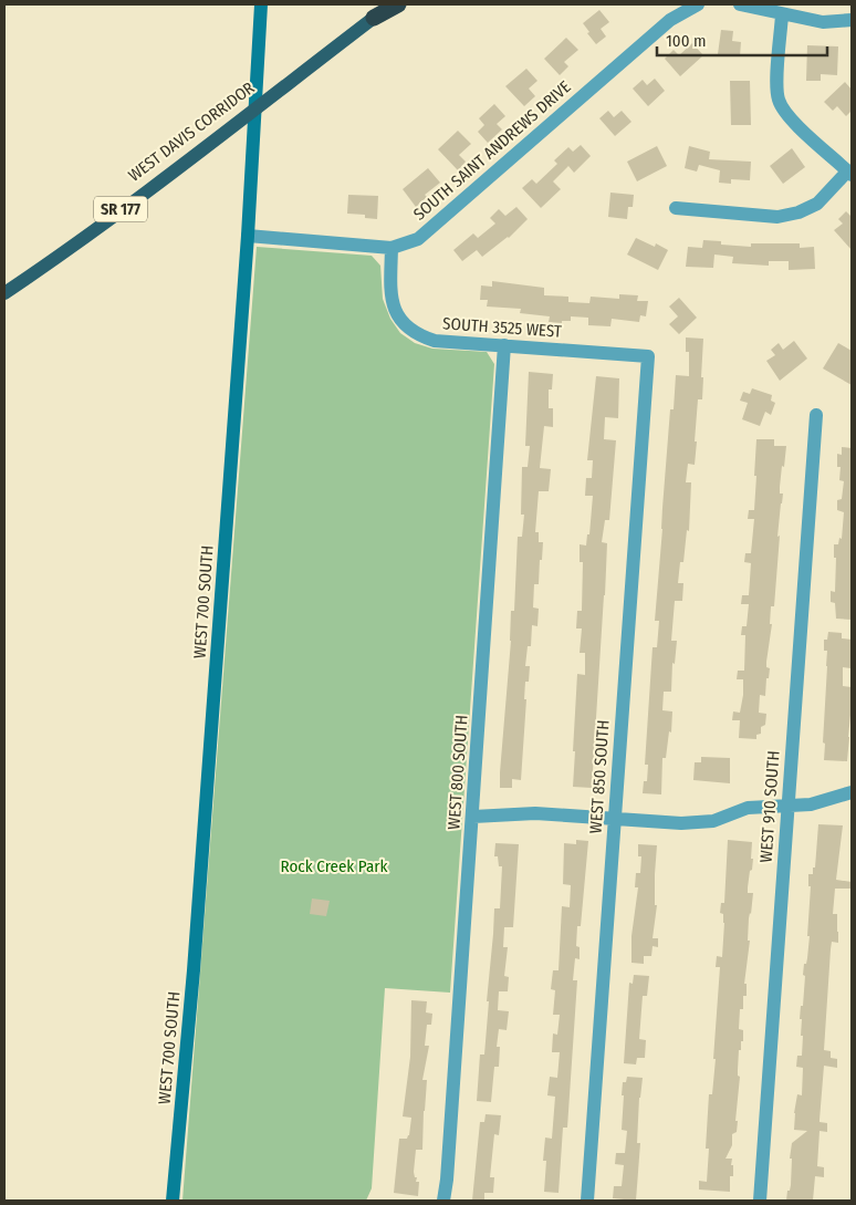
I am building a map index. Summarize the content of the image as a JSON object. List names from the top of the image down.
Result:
{
  "streets": {
    "highway": ["WEST DAVIS CORRIDOR", "SR 177"],
    "street": [
      "SOUTH SAINT ANDREWS DRIVE",
      "SOUTH 3525 WEST",
      "WEST 700 SOUTH",
      "WEST 800 SOUTH",
      "WEST 850 SOUTH",
      "WEST 910 SOUTH"
    ]
  },
  "crossings": [
    ["SOUTH SAINT ANDREWS DRIVE", "SOUTH 3525 WEST"],
    ["SOUTH SAINT ANDREWS DRIVE", "WEST 700 SOUTH"],
    ["SOUTH 3525 WEST", "WEST 800 SOUTH"],
    ["SOUTH 3525 WEST", "WEST 850 SOUTH"]
  ],
  "parks": ["Rock Creek Park"],
  "scale_bar": "100 m"
}
